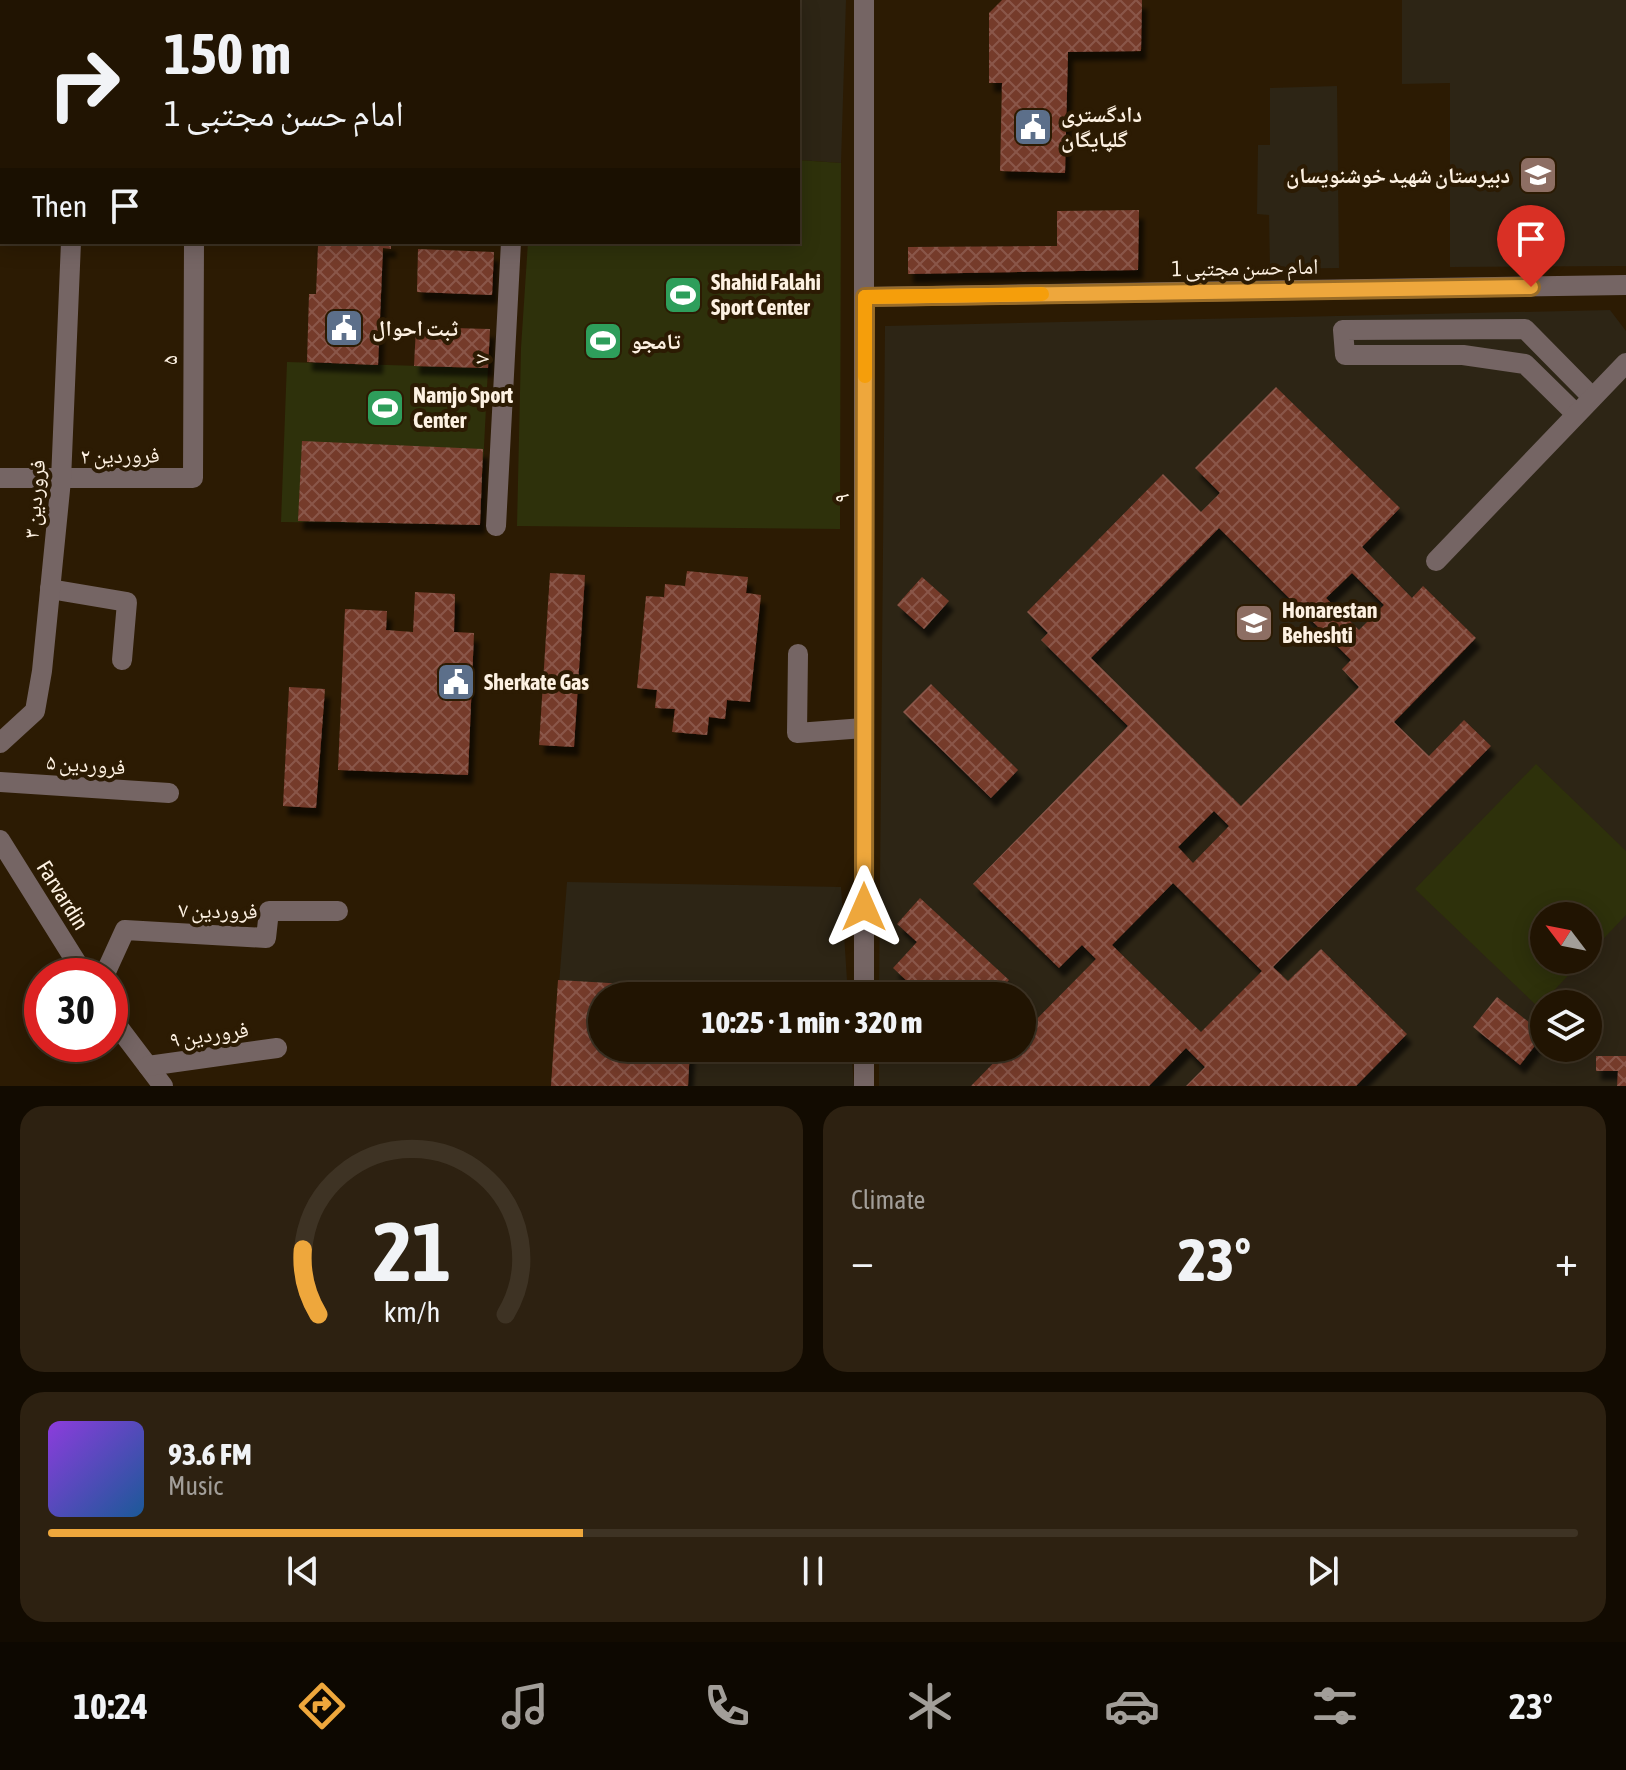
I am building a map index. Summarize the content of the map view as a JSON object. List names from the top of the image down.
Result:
{
  "streets": {
    "street": [
      "امام حسن مجتبی 1",
      "۷",
      "۵",
      "فروردین ۲",
      "۹",
      "فروردین ۳",
      "فروردین ۵",
      "Farvardin",
      "فروردین ۷",
      "فروردین ۹"
    ]
  },
  "crossings": [
    ["امام حسن مجتبی 1", "۹"],
    ["۵", "فروردین ۲"],
    ["فروردین ۲", "فروردین ۳"]
  ],
  "places": {
    "public building": ["دادگستری گلپایگان", "ثبت احوال", "Sherkate Gas"],
    "school or university": ["دبیرستان شهید خوشنویسان", "Honarestan Beheshti"],
    "sports": ["Shahid Falahi Sport Center", "تامجو", "Namjo Sport Center"]
  },
  "north": "top left",
  "page": {
    "turn": ["150 m", "امام حسن مجتبی 1"],
    "then": "Then",
    "limit": "30",
    "trip": "10:25 · 1 min · 320 m",
    "tile": "Climate",
    "heat": ["−", "23°", "+"],
    "song": ["93.6 FM", "Music"],
    "tabs": ["10:24", "23°"],
    "gauge": ["21", "km/h"]
  }
}
